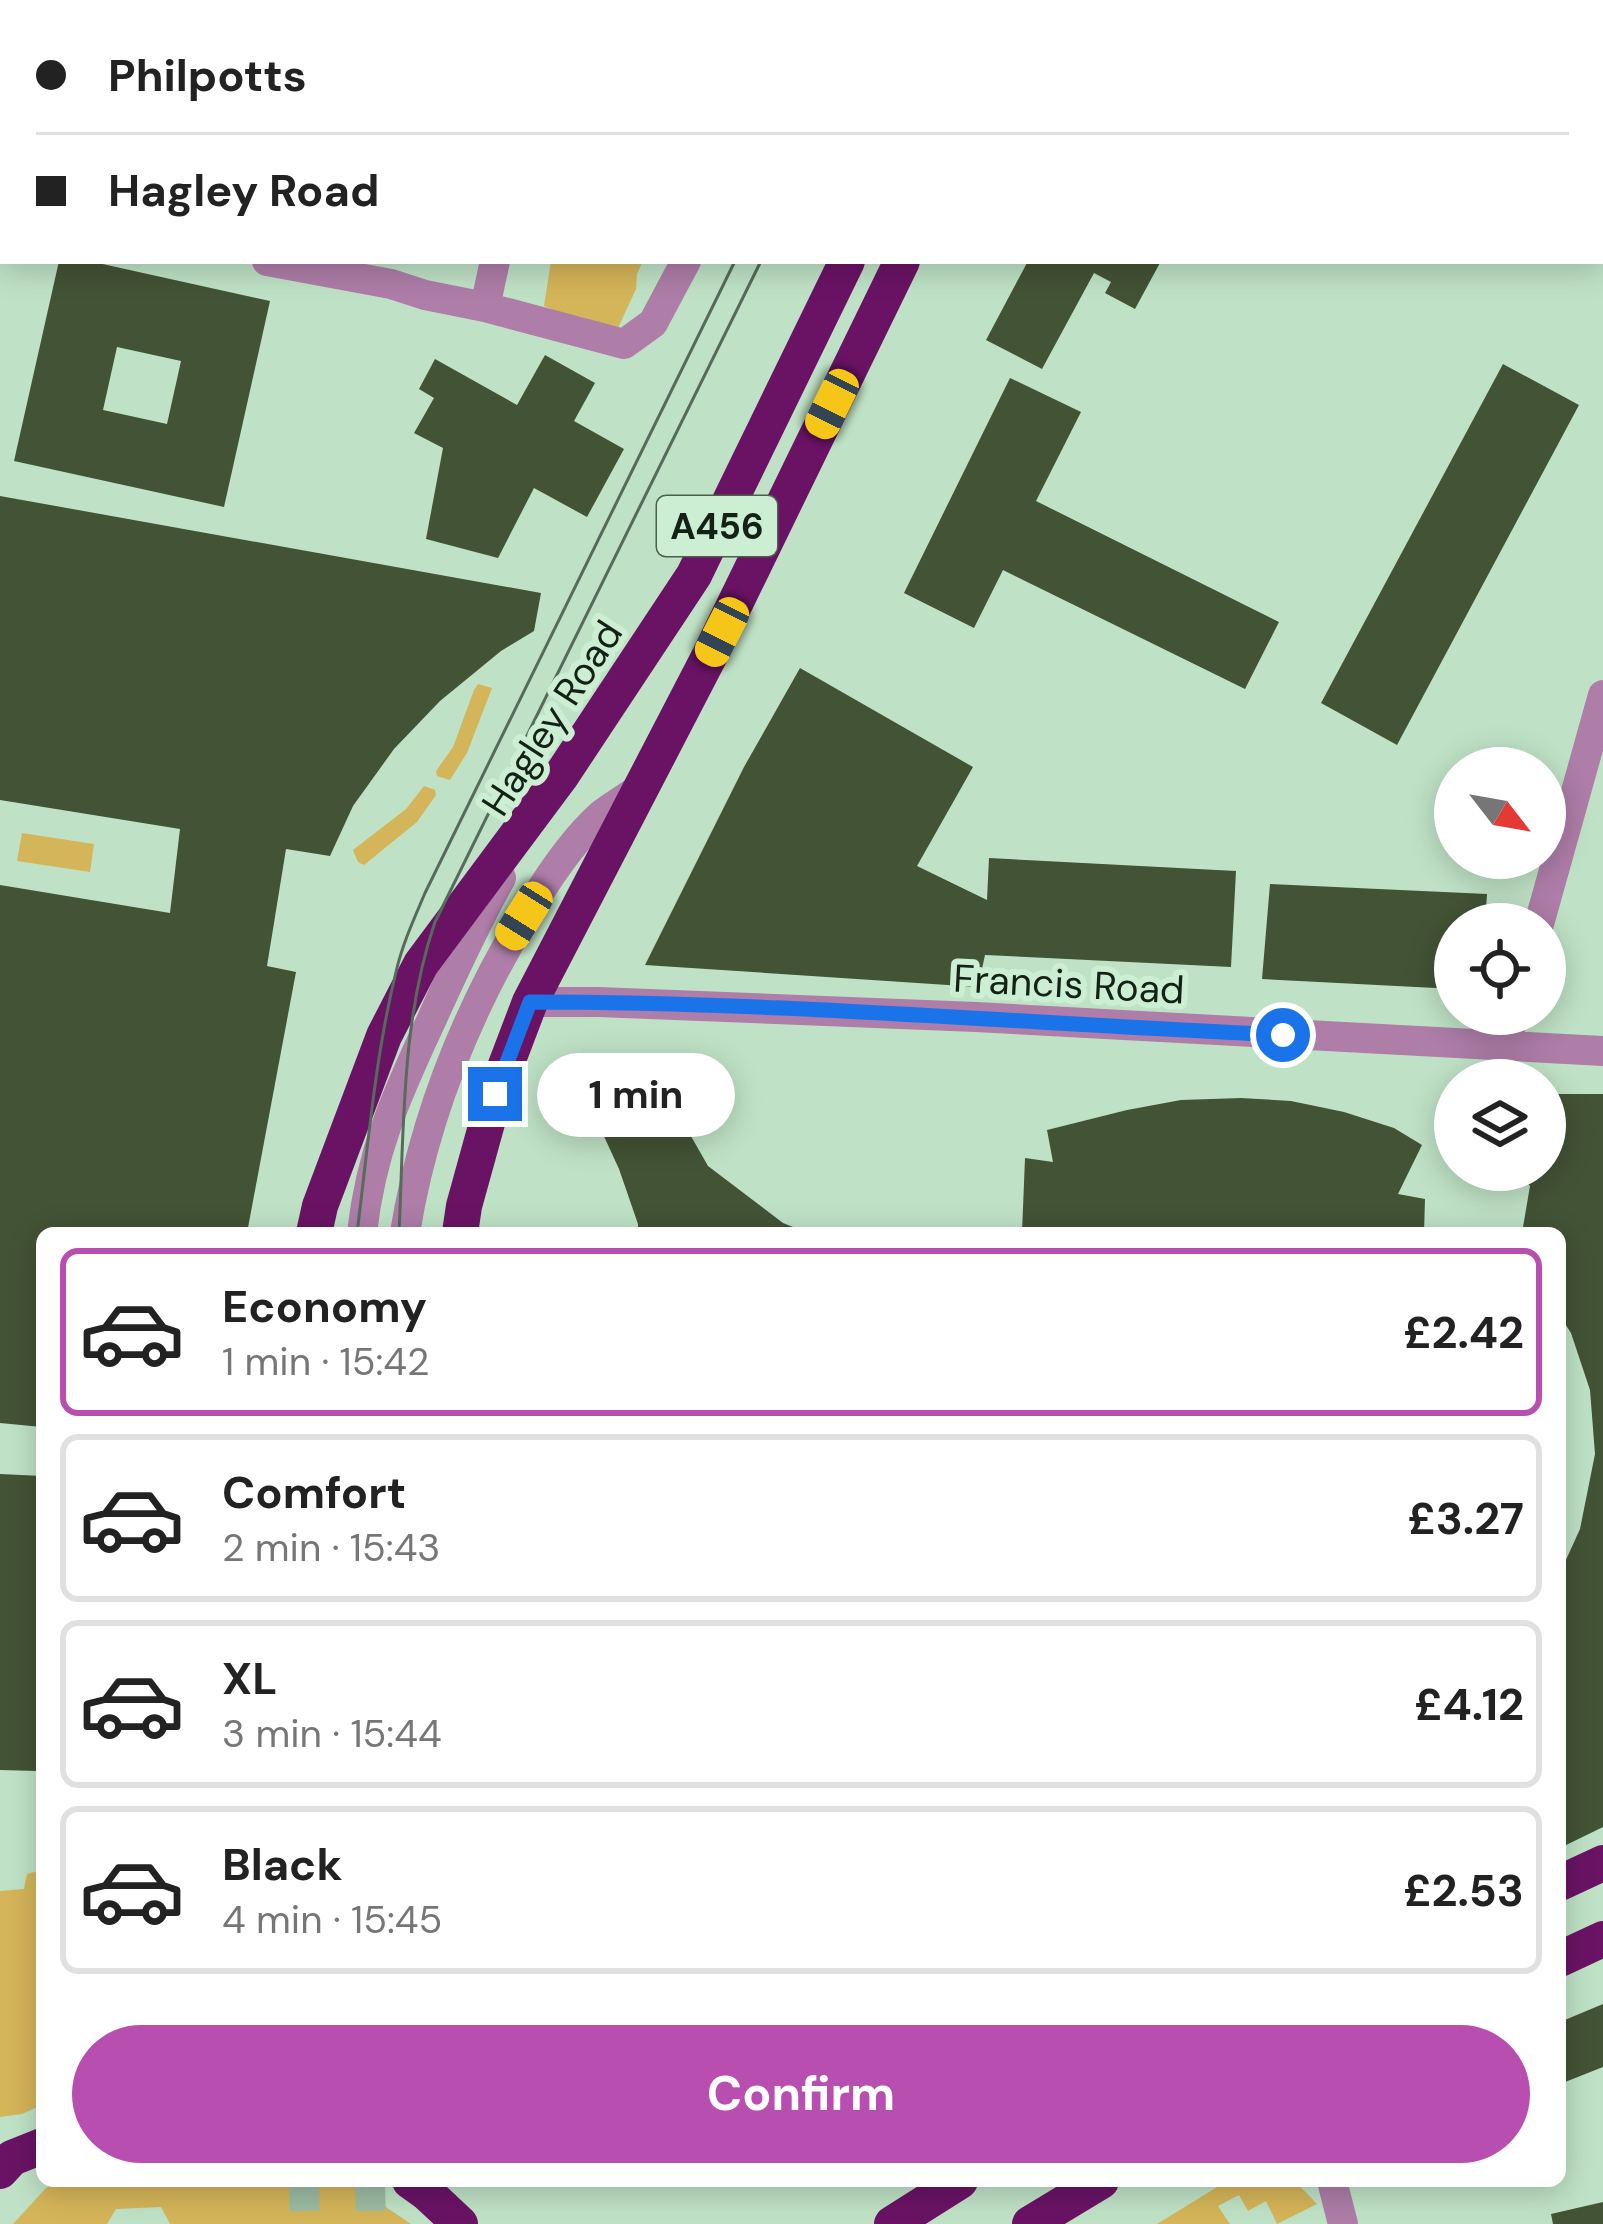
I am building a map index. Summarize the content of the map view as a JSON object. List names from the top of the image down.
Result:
{
  "streets": {
    "highway": ["A456", "Hagley Road"],
    "street": ["Francis Road"]
  },
  "crossings": [
    ["A456", "Hagley Road"],
    ["A456", "Francis Road"]
  ],
  "north": "bottom right",
  "page": {
    "banner": ["Philpotts", "Hagley Road"],
    "bubble": "1 min",
    "list": [
      {
        "name": "Economy",
        "note": "1 min · 15:42",
        "value": "£2.42"
      },
      {
        "name": "Comfort",
        "note": "2 min · 15:43",
        "value": "£3.27"
      },
      {
        "name": "XL",
        "note": "3 min · 15:44",
        "value": "£4.12"
      },
      {
        "name": "Black",
        "note": "4 min · 15:45",
        "value": "£2.53"
      }
    ],
    "buttons": "Confirm"
  }
}
